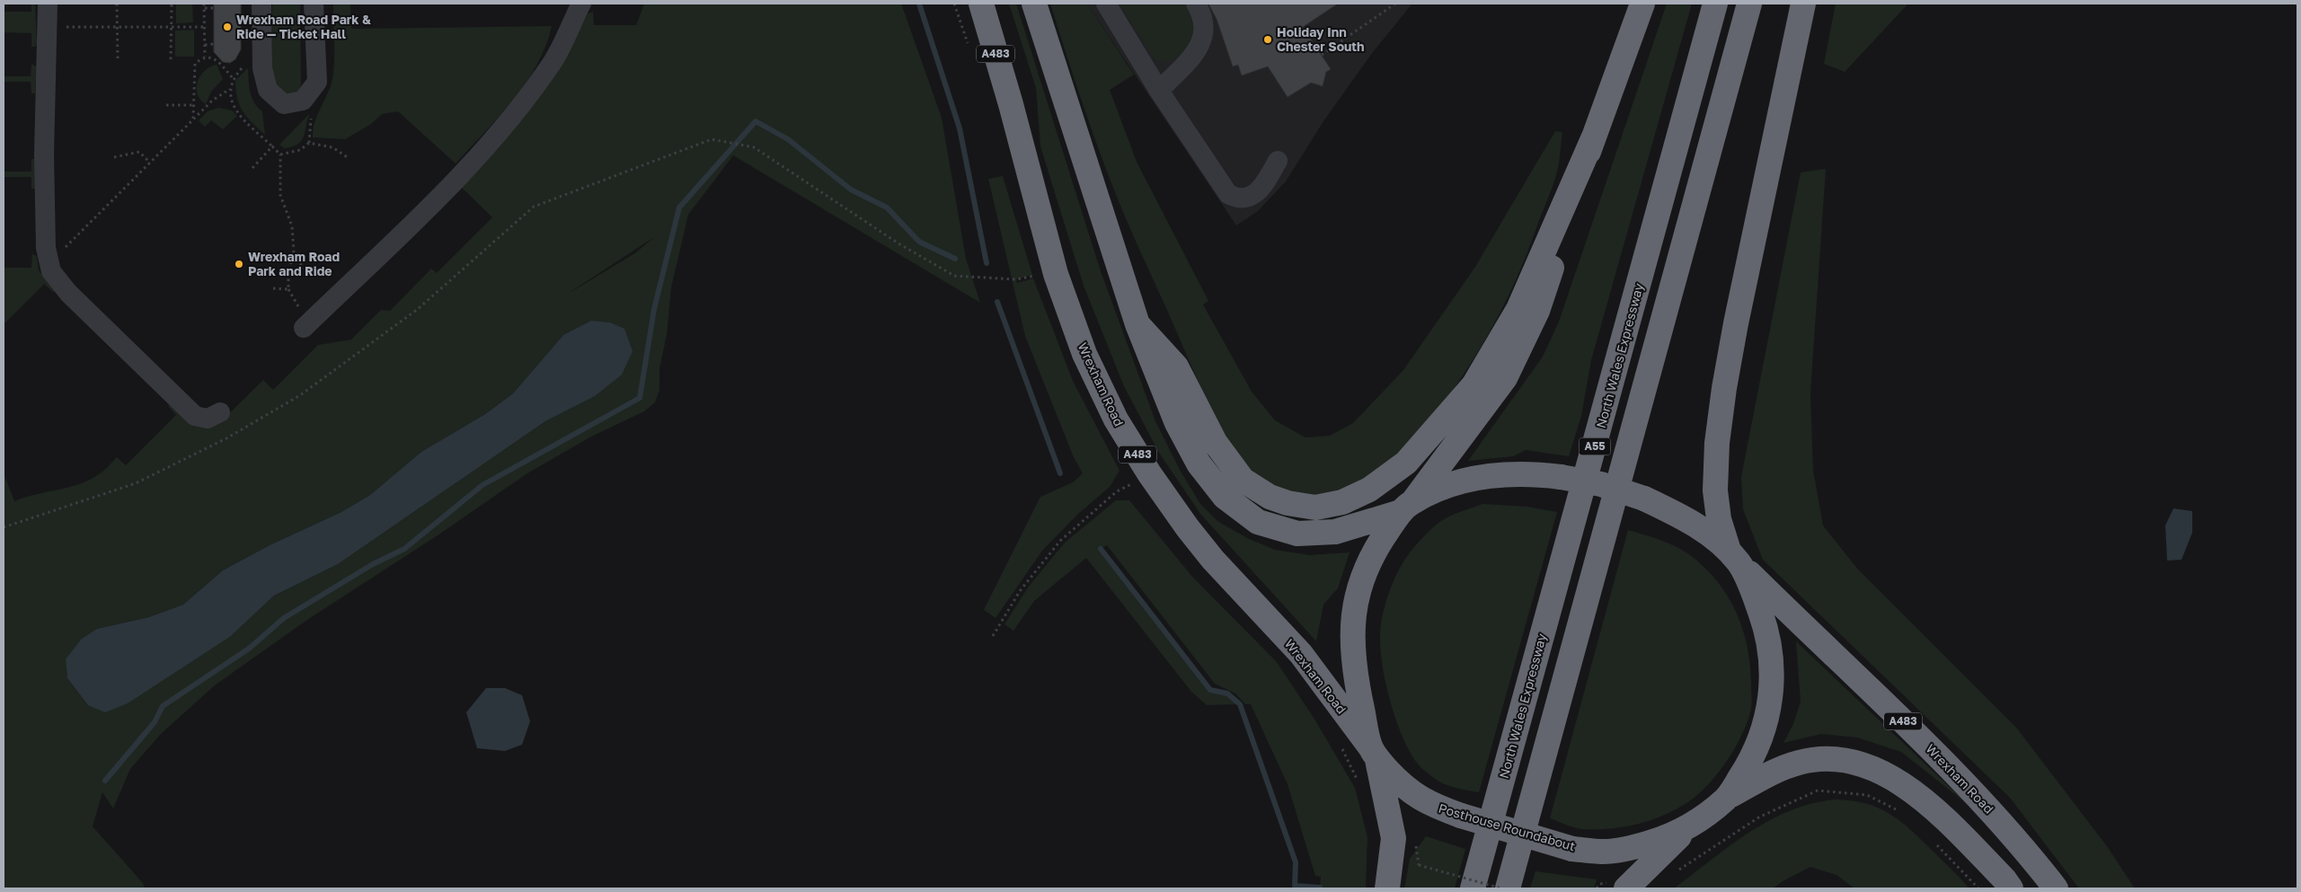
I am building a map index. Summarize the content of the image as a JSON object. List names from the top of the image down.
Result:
{
  "streets": {
    "highway": [
      "A483",
      "North Wales Expressway",
      "Wrexham Road",
      "A55",
      "Posthouse Roundabout"
    ]
  },
  "crossings": [
    ["Wrexham Road", "Posthouse Roundabout"]
  ],
  "places": ["Wrexham Road Park & Ride — Ticket Hall", "Holiday Inn Chester South", "Wrexham Road Park and Ride"]
}
